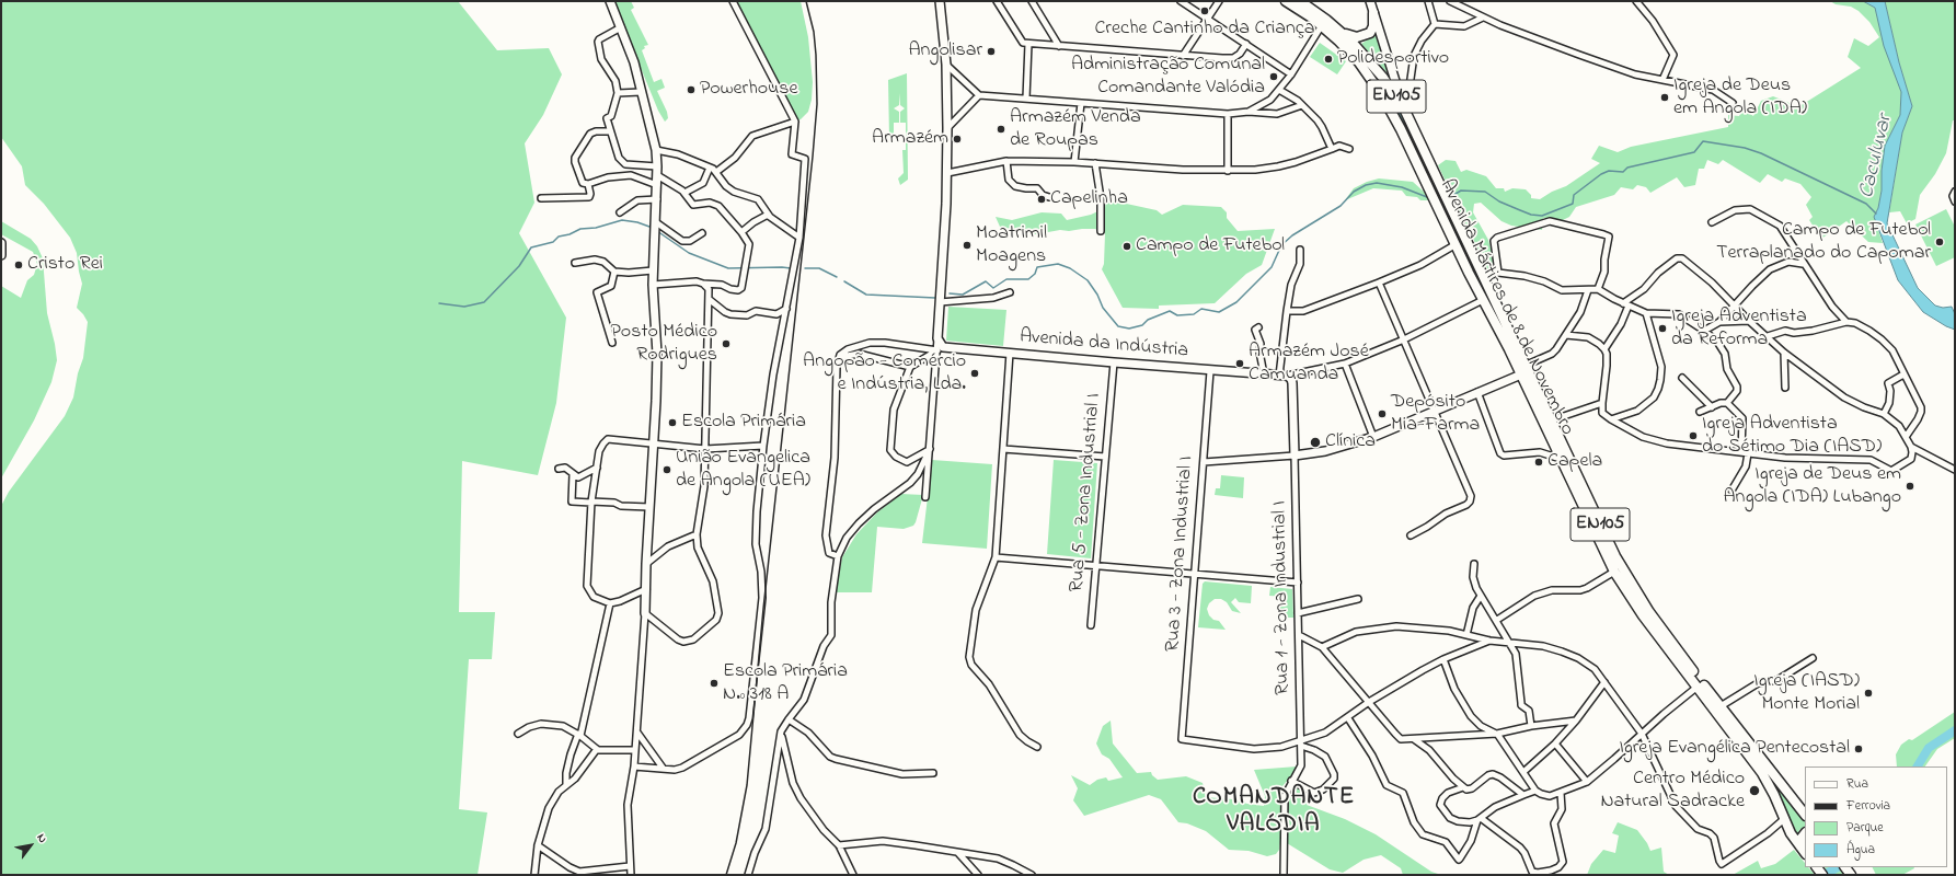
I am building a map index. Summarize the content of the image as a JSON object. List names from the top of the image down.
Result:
{
  "streets": {
    "main road": ["EN105", "Avenida Mártires de 8 de Novembro"],
    "street": [
      "Avenida da Indústria",
      "Rua 5 - Zona Industrial I",
      "Rua 3 - Zona Industrial I",
      "Rua 1 - Zona Industrial I"
    ]
  },
  "crossings": [
    ["EN105", "Avenida Mártires de 8 de Novembro"],
    ["Avenida da Indústria", "Rua 5 - Zona Industrial I"],
    ["Avenida da Indústria", "Rua 3 - Zona Industrial I"],
    ["Rua 3 - Zona Industrial I", "Rua 1 - Zona Industrial I"]
  ],
  "districts": ["COMANDANTE VALÓDIA"],
  "water": ["Caculuvar"],
  "places": [
    "Creche Cantinho da Criança",
    "Angolisar",
    "Polidesportivo",
    "Administração Comunal Comandante Valódia",
    "Powerhouse",
    "Igreja de Deus em Angola (IDA)",
    "Armazém Venda de Roupas",
    "Armazém",
    "Capelinha",
    "Campo de Futebol Terraplanado do Capomar",
    "Moatrimil Moagens",
    "Campo de Futebol",
    "Cristo Rei",
    "Igreja Adventista da Reforma",
    "Posto Médico Rodrigues",
    "Armazém José Camuanda",
    "Angopão - Comércio e Indústria, Lda.",
    "Depósito Mia-Farma",
    "Escola Primária",
    "Igreja Adventista do Sétimo Dia (IASD)",
    "Clínica",
    "Capela",
    "União Evangelica de Angola (UEA)",
    "Igreja de Deus em Angola (IDA) Lubango",
    "Escola Primária N.º 318 A",
    "Igreja (IASD) Monte Morial",
    "Igreja Evangélica Pentecostal",
    "Centro Médico Natural Sadracke"
  ],
  "legend": [
    "Rua",
    "Ferrovia",
    "Parque",
    "Água"
  ],
  "north": "top right"
}
